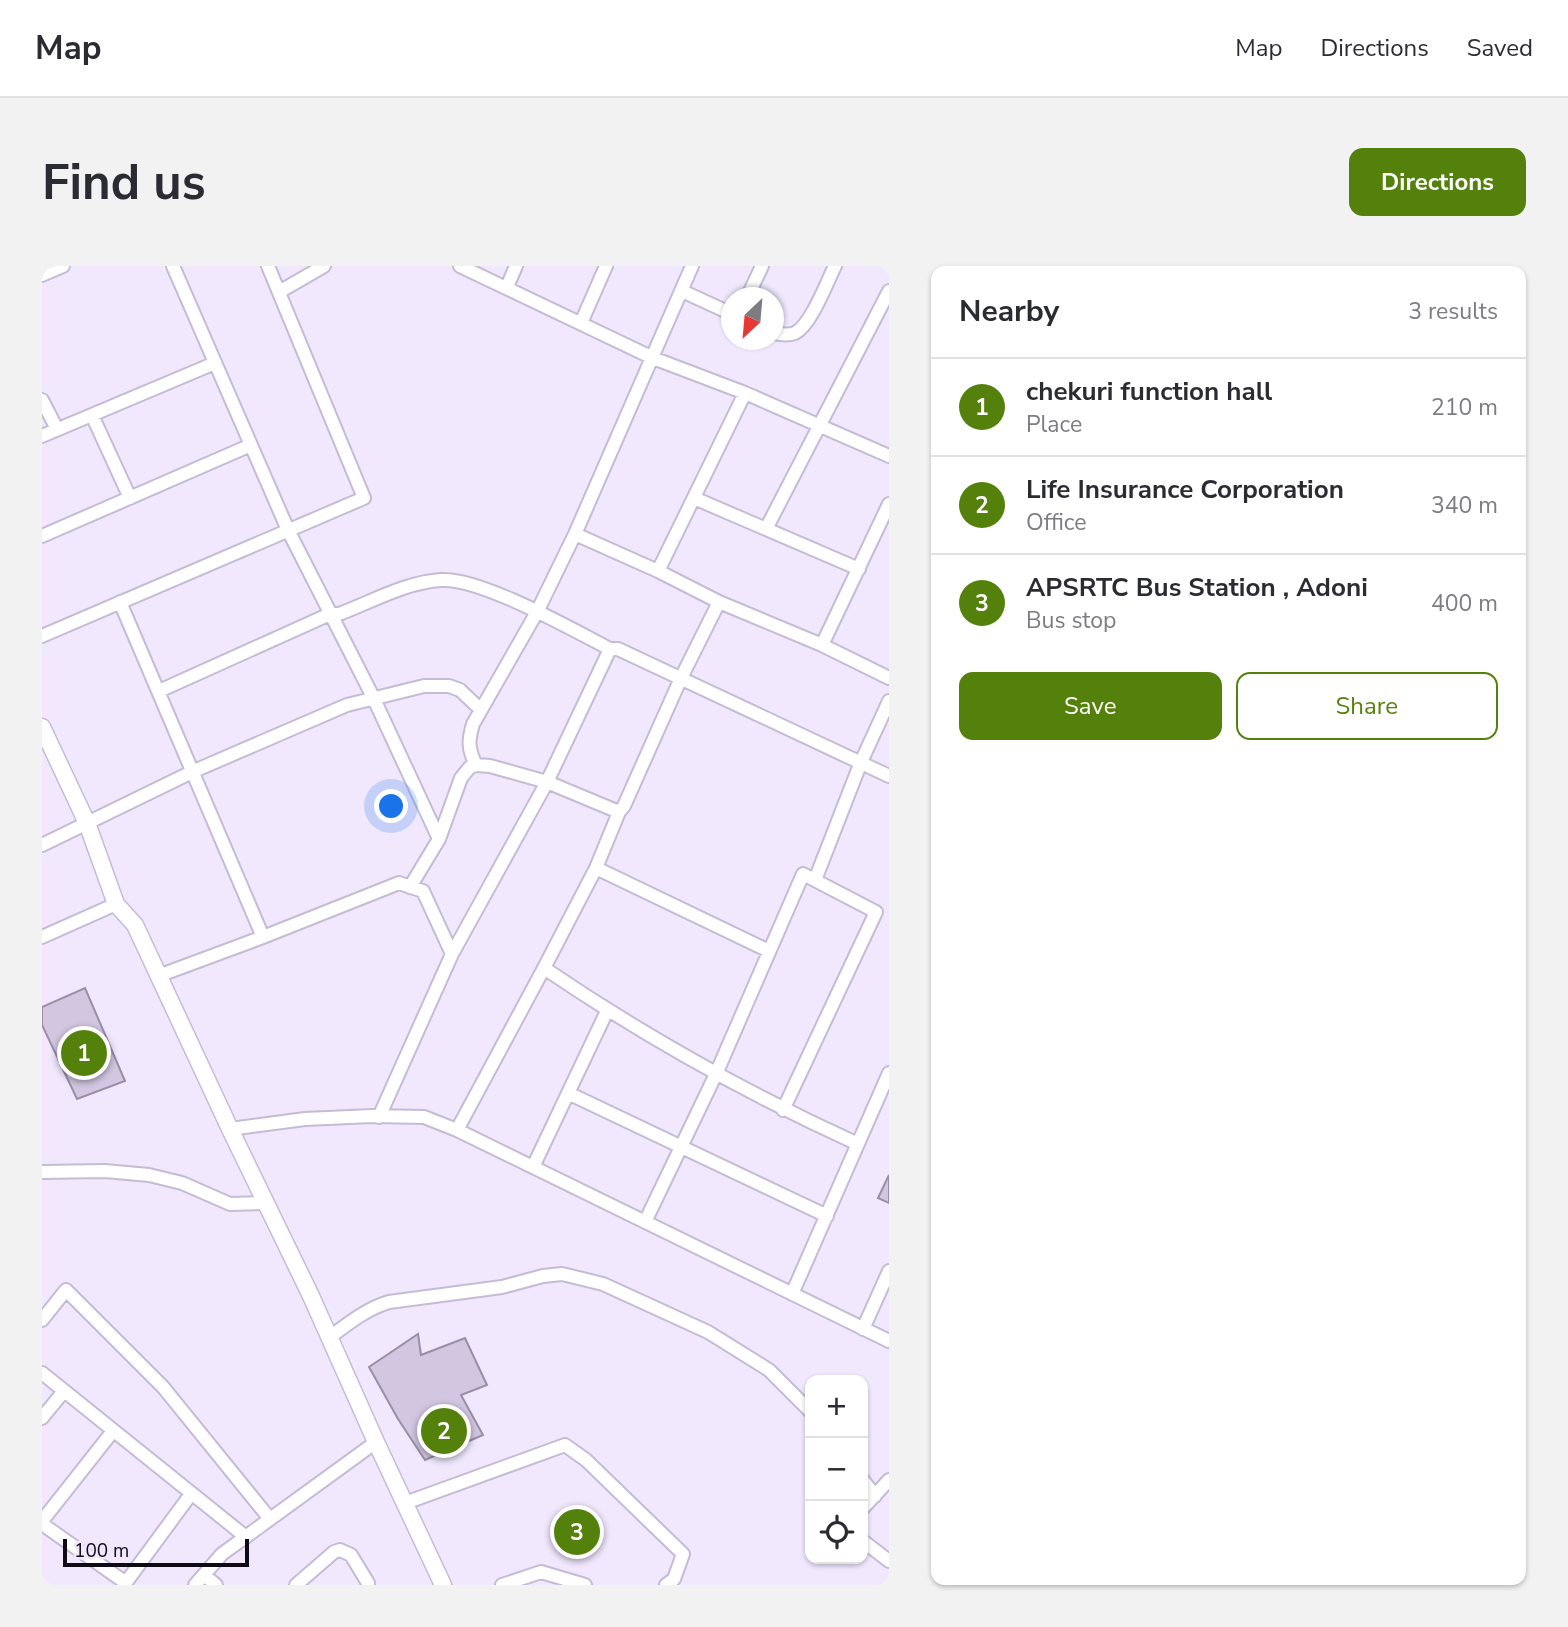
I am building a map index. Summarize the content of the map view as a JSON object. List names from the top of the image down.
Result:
{
  "scale_bar": "100 m",
  "north": "bottom left",
  "page": {
    "header": "Map",
    "nav": ["Map", "Directions", "Saved"],
    "buttons": [
      "Directions",
      ["Save", "Share"]
    ],
    "title": "Find us",
    "heading": ["Nearby", "3 results"],
    "list": [
      {
        "mark": "1",
        "name": "chekuri function hall",
        "note": "Place",
        "value": "210 m"
      },
      {
        "mark": "2",
        "name": "Life Insurance Corporation",
        "note": "Office",
        "value": "340 m"
      },
      {
        "mark": "3",
        "name": "APSRTC Bus Station , Adoni",
        "note": "Bus stop",
        "value": "400 m"
      }
    ],
    "pins": ["1", "2", "3"],
    "map_buttons": ["+", "−"],
    "scale": "100 m"
  }
}
